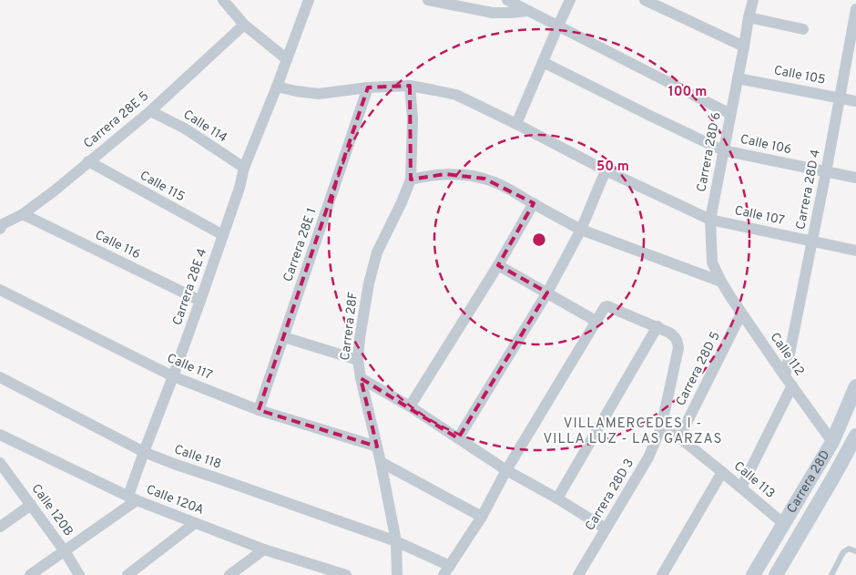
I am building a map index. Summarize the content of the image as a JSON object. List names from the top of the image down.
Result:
{
  "streets": {
    "street": [
      "Calle 105",
      "Carrera 28E 5",
      "Calle 114",
      "Calle 106",
      "Carrera 28D 6",
      "Calle 115",
      "Carrera 28D 4",
      "Calle 107",
      "Calle 116",
      "Carrera 28E 1",
      "Carrera 28E 4",
      "Carrera 28F",
      "Calle 112",
      "Calle 117",
      "Carrera 28D 5",
      "Calle 118",
      "Calle 113",
      "Carrera 28D",
      "Carrera 28D 3",
      "Calle 120A",
      "Calle 120B"
    ]
  },
  "crossings": [
    ["Calle 105", "Carrera 28D 6"],
    ["Calle 105", "Carrera 28D 4"],
    ["Carrera 28E 5", "Calle 114"],
    ["Carrera 28E 5", "Calle 115"],
    ["Carrera 28E 5", "Calle 116"],
    ["Calle 114", "Carrera 28E 4"],
    ["Calle 106", "Carrera 28D 6"],
    ["Calle 106", "Carrera 28D 4"],
    ["Carrera 28D 6", "Calle 107"],
    ["Carrera 28D 6", "Calle 112"],
    ["Calle 115", "Carrera 28E 4"],
    ["Carrera 28D 4", "Calle 107"],
    ["Carrera 28D 4", "Calle 112"],
    ["Carrera 28D 4", "Calle 113"],
    ["Calle 107", "Carrera 28E 1"],
    ["Calle 107", "Carrera 28E 4"],
    ["Calle 107", "Carrera 28F"],
    ["Calle 116", "Carrera 28E 4"],
    ["Carrera 28E 1", "Calle 117"],
    ["Carrera 28E 4", "Calle 117"],
    ["Carrera 28E 4", "Calle 118"],
    ["Carrera 28E 4", "Calle 120A"],
    ["Carrera 28F", "Calle 117"],
    ["Carrera 28F", "Calle 118"],
    ["Calle 112", "Carrera 28D 5"],
    ["Calle 112", "Carrera 28D"],
    ["Carrera 28D 5", "Calle 113"],
    ["Calle 113", "Carrera 28D"],
    ["Calle 113", "Carrera 28D 3"]
  ],
  "districts": ["VILLAMERCEDES I - VILLA LUZ - LAS GARZAS"],
  "rings": ["100 m", "50 m"]
}
